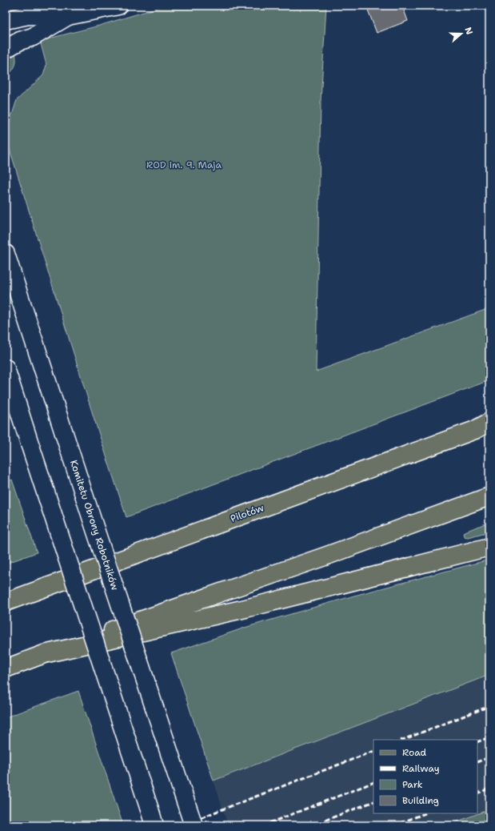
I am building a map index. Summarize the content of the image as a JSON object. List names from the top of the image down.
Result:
{
  "streets": {
    "main road": ["Pilotów"],
    "street": ["Komitetu Obrony Robotników"]
  },
  "parks": ["ROD im. 9. Maja"],
  "legend": [
    "Road",
    "Railway",
    "Park",
    "Building"
  ],
  "north": "right"
}
